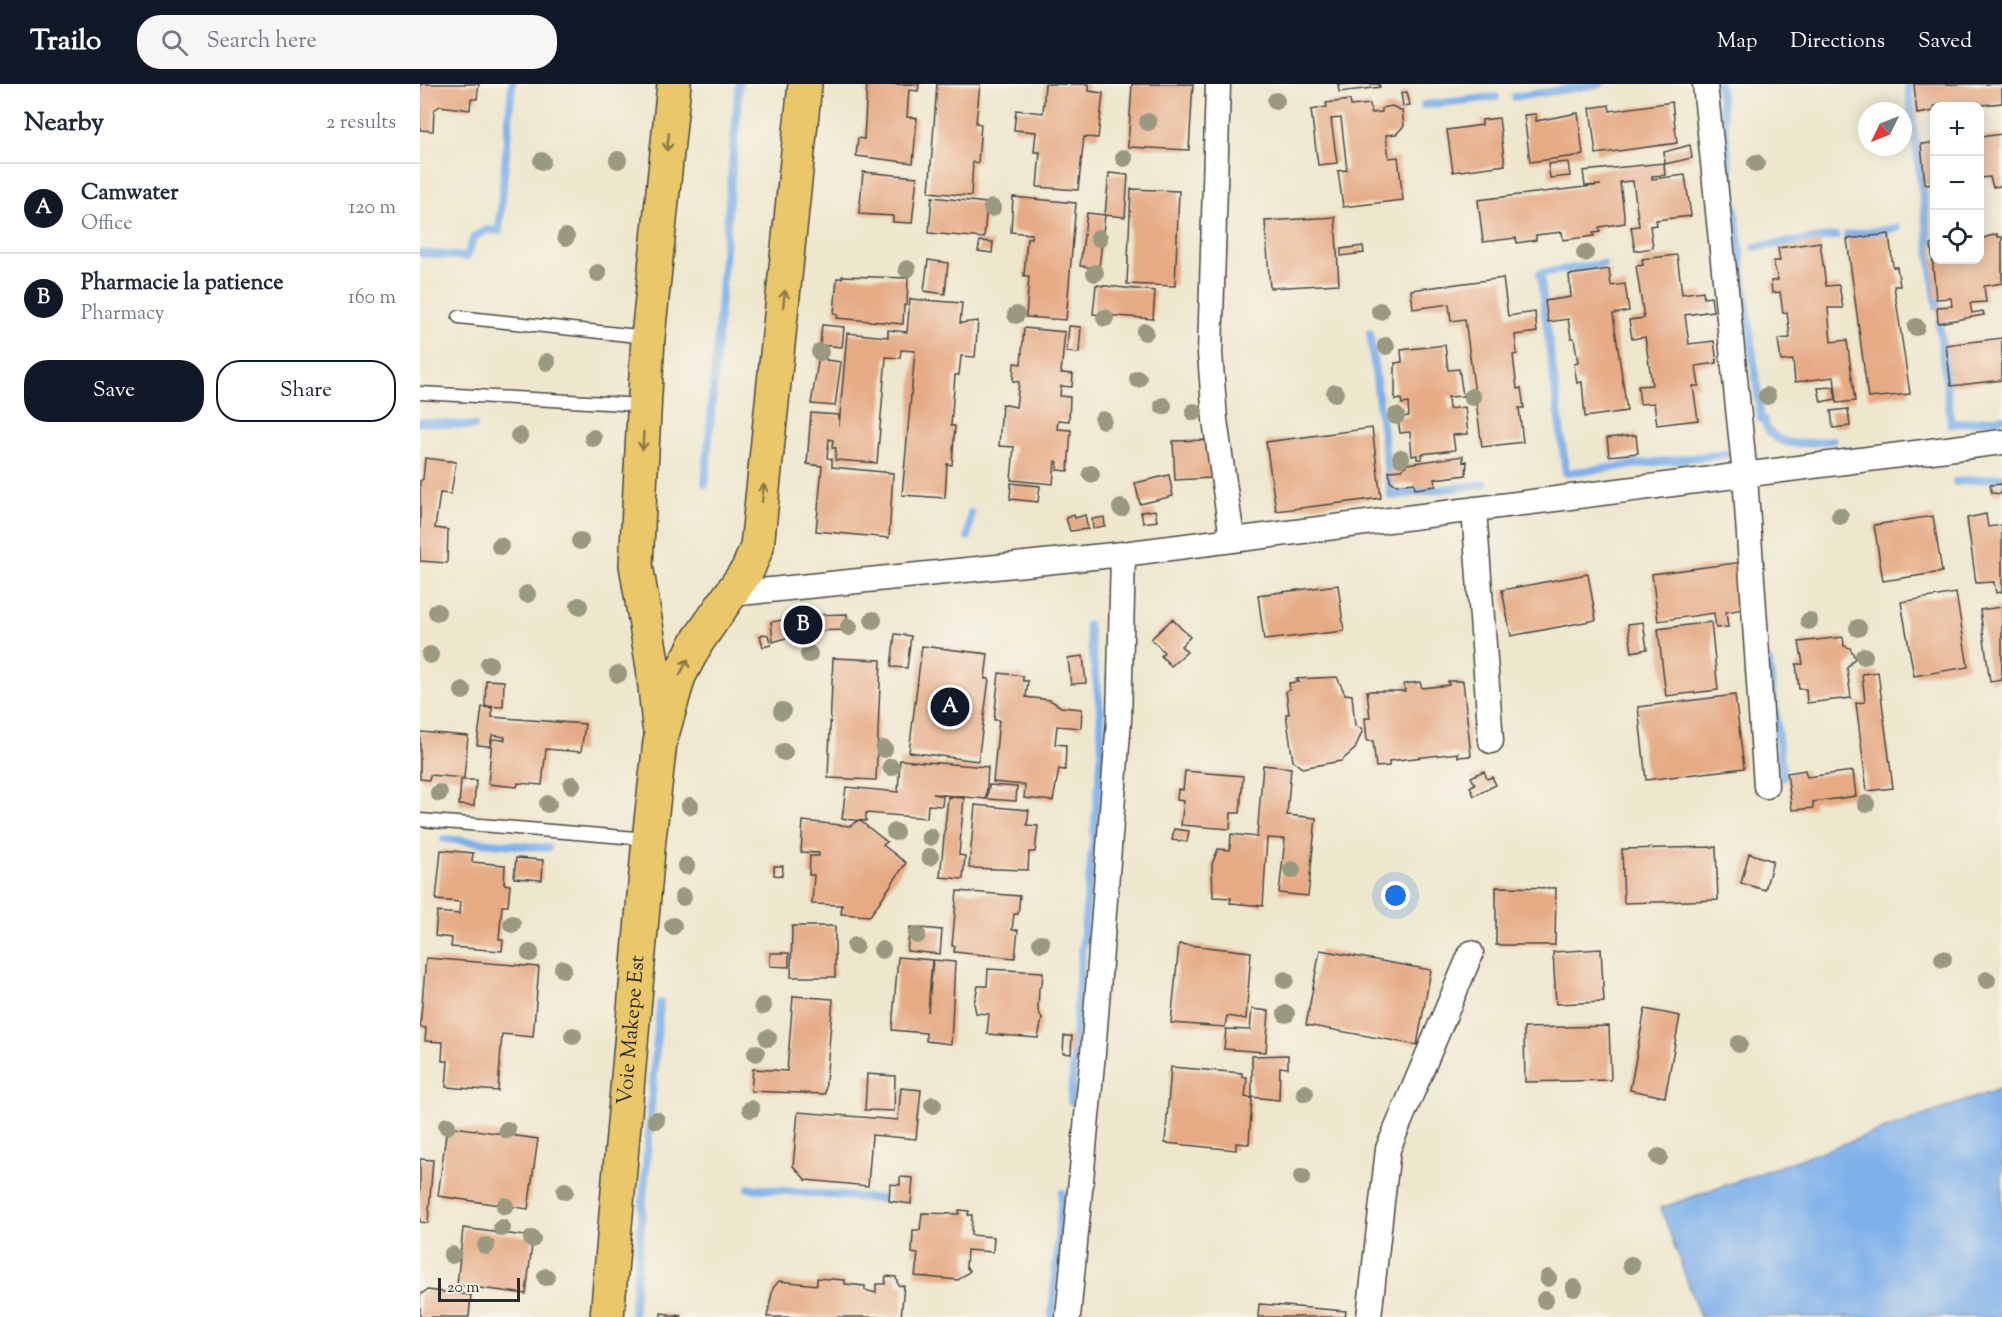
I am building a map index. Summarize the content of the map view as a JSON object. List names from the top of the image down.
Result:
{
  "streets": {
    "main road": ["Voie Makepe Est"]
  },
  "scale_bar": "20 m",
  "north": "bottom left",
  "page": {
    "header": "Trailo",
    "search": "Search here",
    "nav": ["Map", "Directions", "Saved"],
    "heading": ["Nearby", "2 results"],
    "map_buttons": ["+", "−"],
    "list": [
      {
        "mark": "A",
        "name": "Camwater",
        "note": "Office",
        "value": "120 m"
      },
      {
        "mark": "B",
        "name": "Pharmacie la patience",
        "note": "Pharmacy",
        "value": "160 m"
      }
    ],
    "buttons": ["Save", "Share"],
    "pins": ["B", "A"],
    "scale": "20 m"
  }
}
